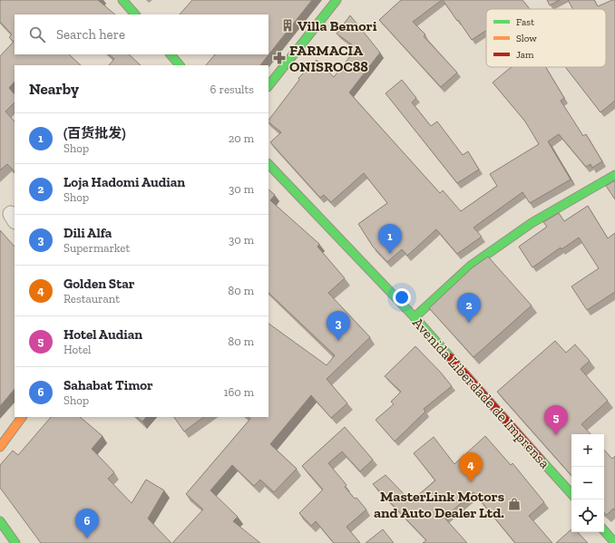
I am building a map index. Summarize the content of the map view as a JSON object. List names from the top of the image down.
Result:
{
  "streets": {
    "main road": ["Avenida Liberdade de Imprensa"]
  },
  "places": {
    "building": ["Villa Bemori"],
    "pharmacy": ["FARMACIA ONISROC88"],
    "shop": ["MasterLink Motors and Auto Dealer Ltd."]
  },
  "legend": ["Fast", "Slow", "Jam"],
  "page": {
    "search": "Search here",
    "heading": ["Nearby", "6 results"],
    "list": [
      {
        "mark": "1",
        "name": "(百货批发)",
        "note": "Shop",
        "value": "20 m"
      },
      {
        "mark": "2",
        "name": "Loja Hadomi Audian",
        "note": "Shop",
        "value": "30 m"
      },
      {
        "mark": "3",
        "name": "Dili Alfa",
        "note": "Supermarket",
        "value": "30 m"
      },
      {
        "mark": "4",
        "name": "Golden Star",
        "note": "Restaurant",
        "value": "80 m"
      },
      {
        "mark": "5",
        "name": "Hotel Audian",
        "note": "Hotel",
        "value": "80 m"
      },
      {
        "mark": "6",
        "name": "Sahabat Timor",
        "note": "Shop",
        "value": "160 m"
      }
    ],
    "pins": [
      "1",
      "2",
      "3",
      "5",
      "4",
      "6"
    ],
    "map_buttons": ["+", "−"]
  }
}
